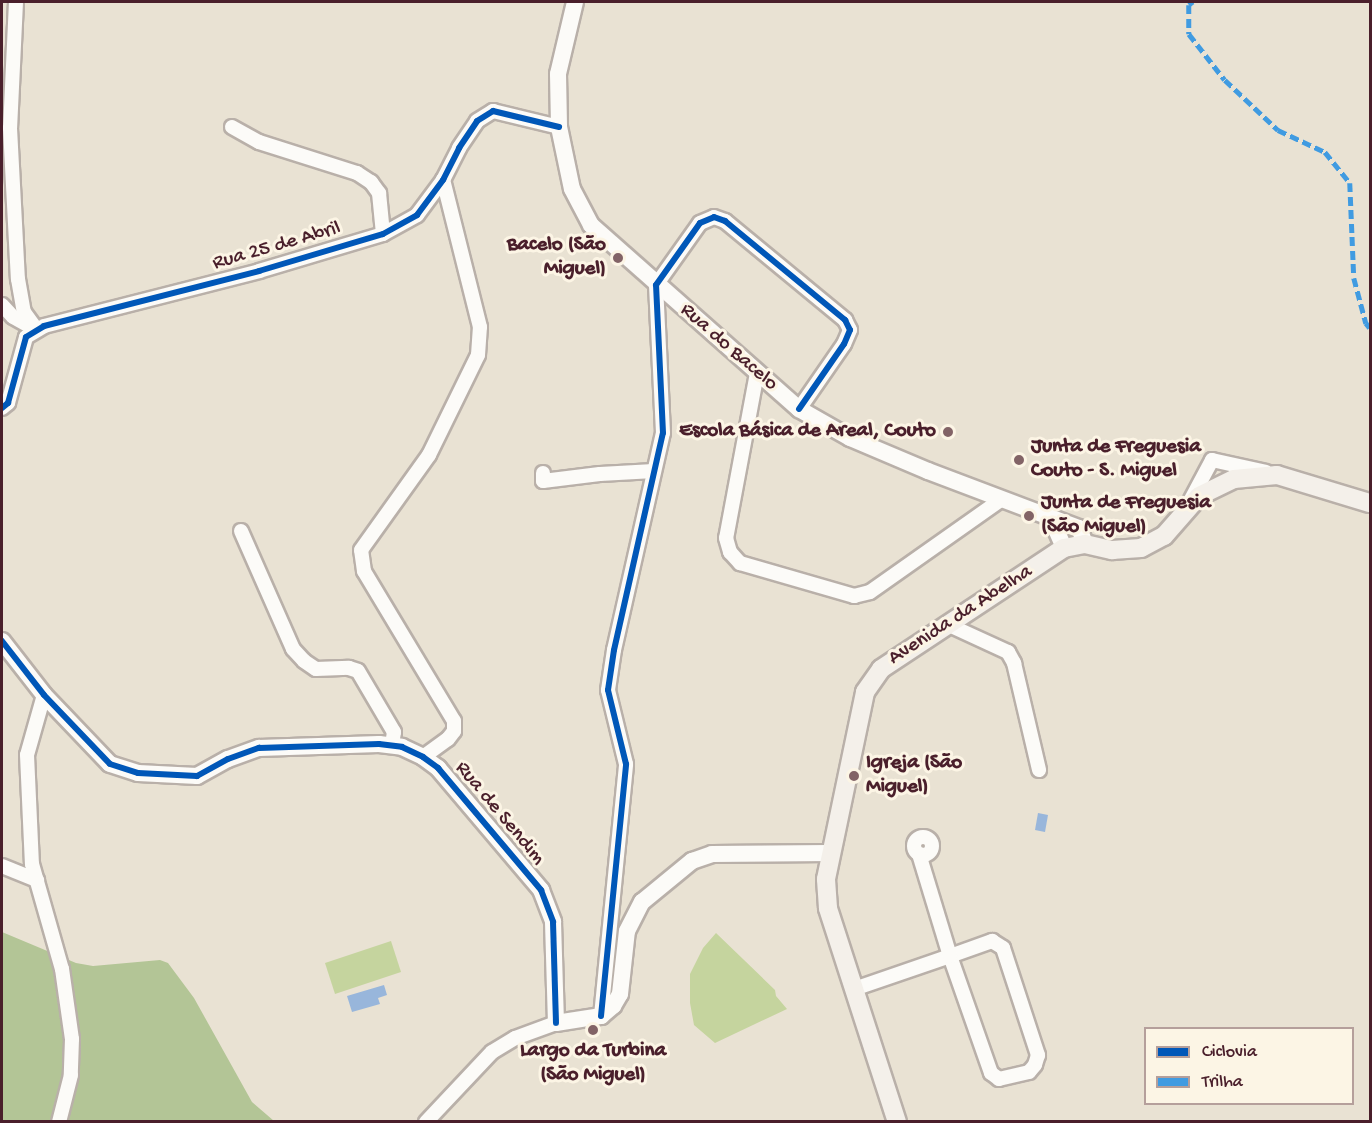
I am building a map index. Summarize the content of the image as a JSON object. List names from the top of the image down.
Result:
{
  "streets": {
    "main road": ["Avenida da Abelha"],
    "street": ["Rua 25 de Abril", "Rua do Bacelo", "Rua de Sendim"]
  },
  "crossings": [
    ["Rua 25 de Abril", "Rua do Bacelo"],
    ["Rua do Bacelo", "Avenida da Abelha"]
  ],
  "places": [
    "Bacelo (São Miguel)",
    "Escola Básica de Areal, Couto",
    "Junta de Freguesia Couto - S. Miguel",
    "Junta de Freguesia (São Miguel)",
    "Igreja (São Miguel)",
    "Largo da Turbina (São Miguel)"
  ],
  "legend": ["Ciclovia", "Trilha"]
}
